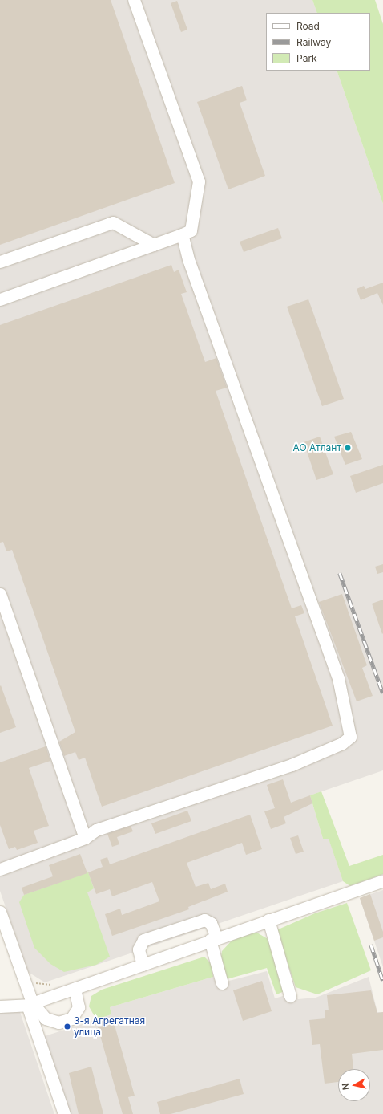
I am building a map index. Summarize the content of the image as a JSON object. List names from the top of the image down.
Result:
{
  "places": ["АО Атлант", "3-я Агрегатная улица"],
  "legend": ["Road", "Railway", "Park"],
  "north": "left"
}
